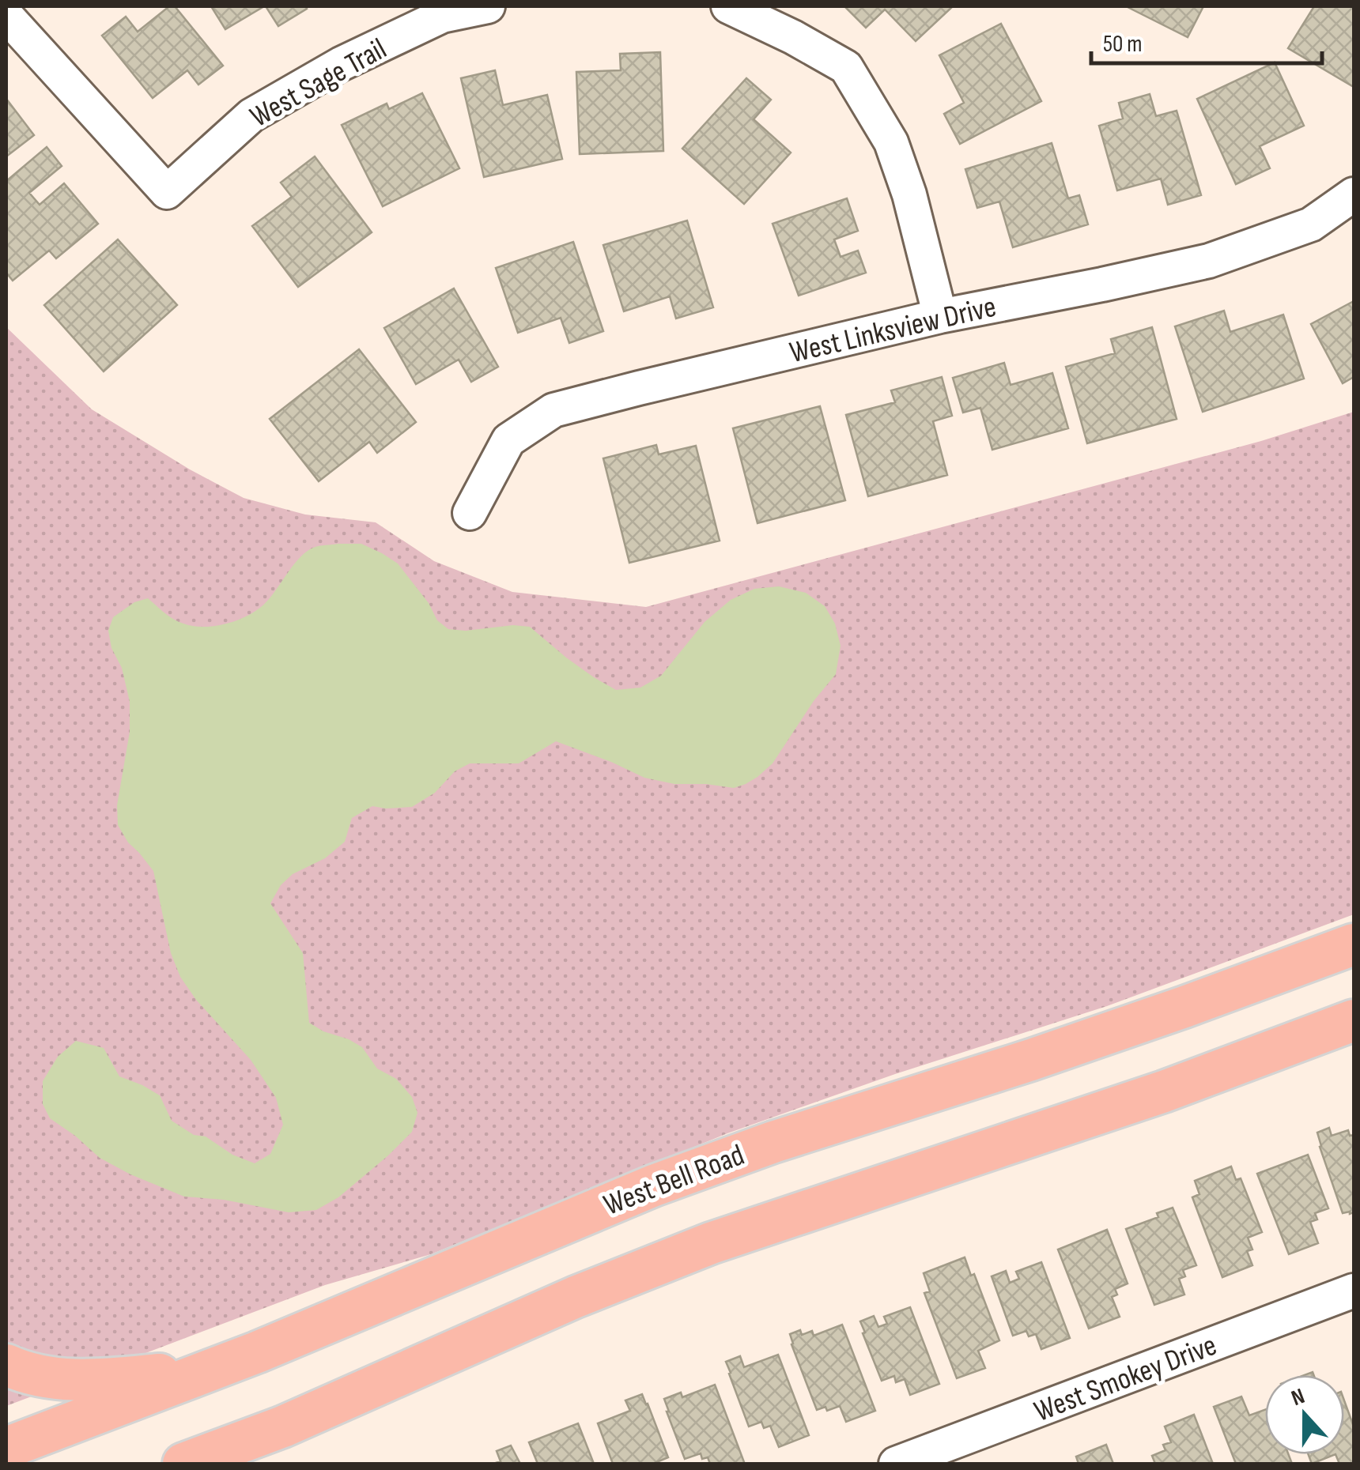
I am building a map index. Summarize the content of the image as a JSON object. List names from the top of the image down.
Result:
{
  "streets": {
    "main road": ["West Bell Road"],
    "street": ["West Sage Trail", "West Linksview Drive", "West Smokey Drive"]
  },
  "scale_bar": "50 m",
  "north": "top"
}
